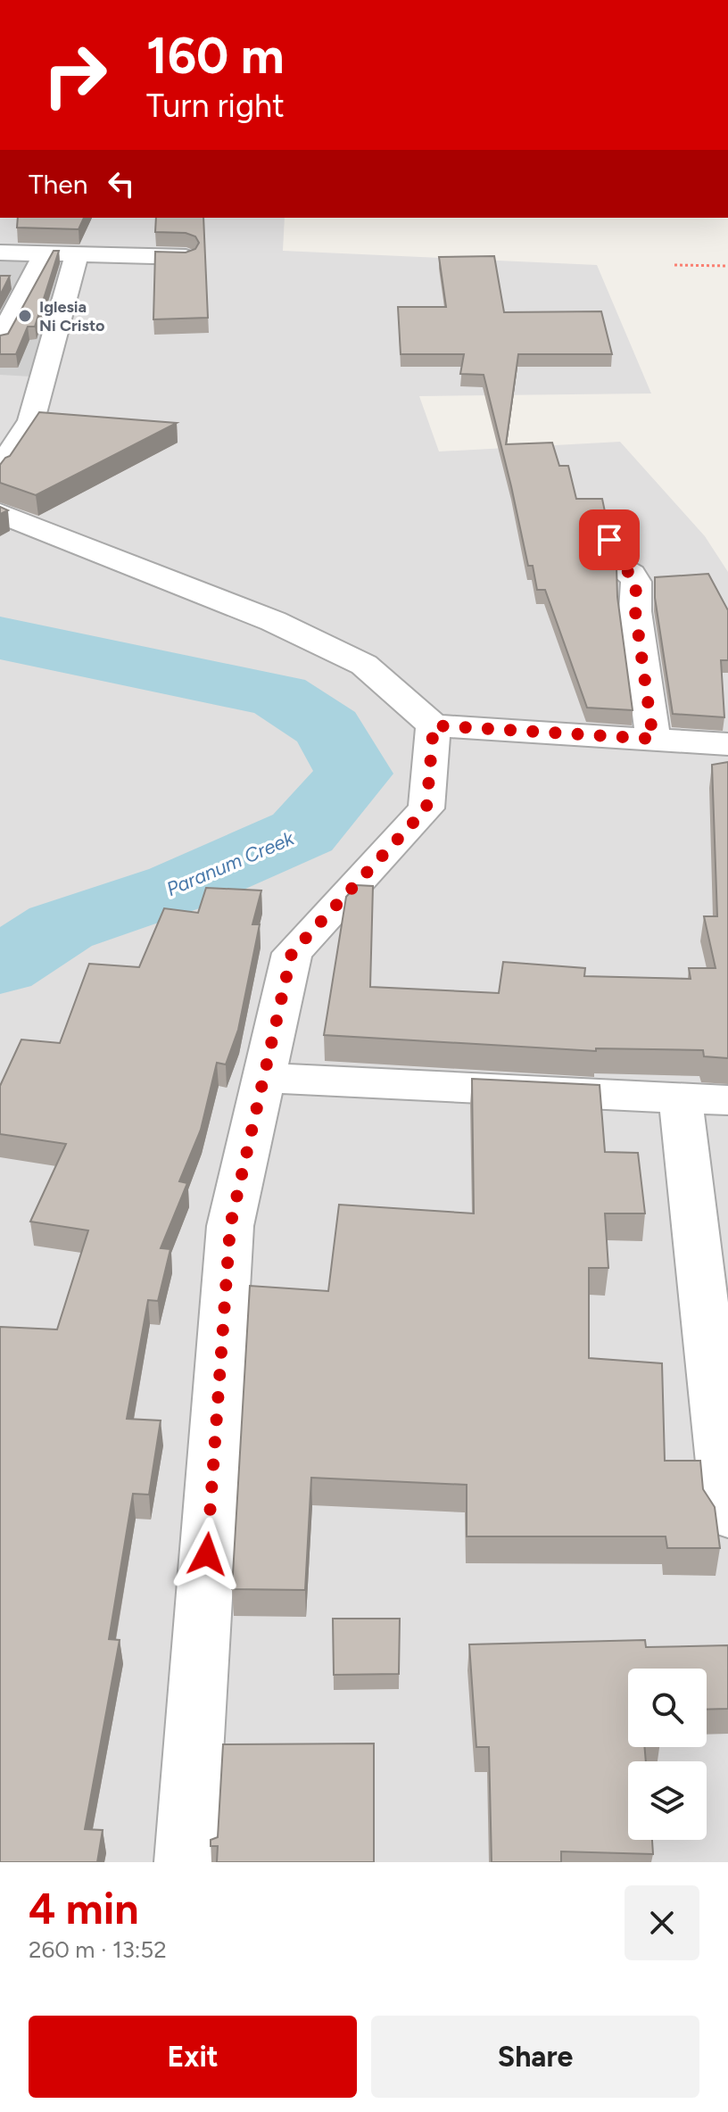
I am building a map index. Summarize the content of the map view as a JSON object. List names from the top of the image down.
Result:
{
  "water": ["Paranum Creek"],
  "places": ["Iglesia Ni Cristo"],
  "page": {
    "turn": ["160 m", "Turn right"],
    "then": "Then",
    "heading": ["4 min", "260 m · 13:52"],
    "buttons": ["Exit", "Share"]
  }
}
